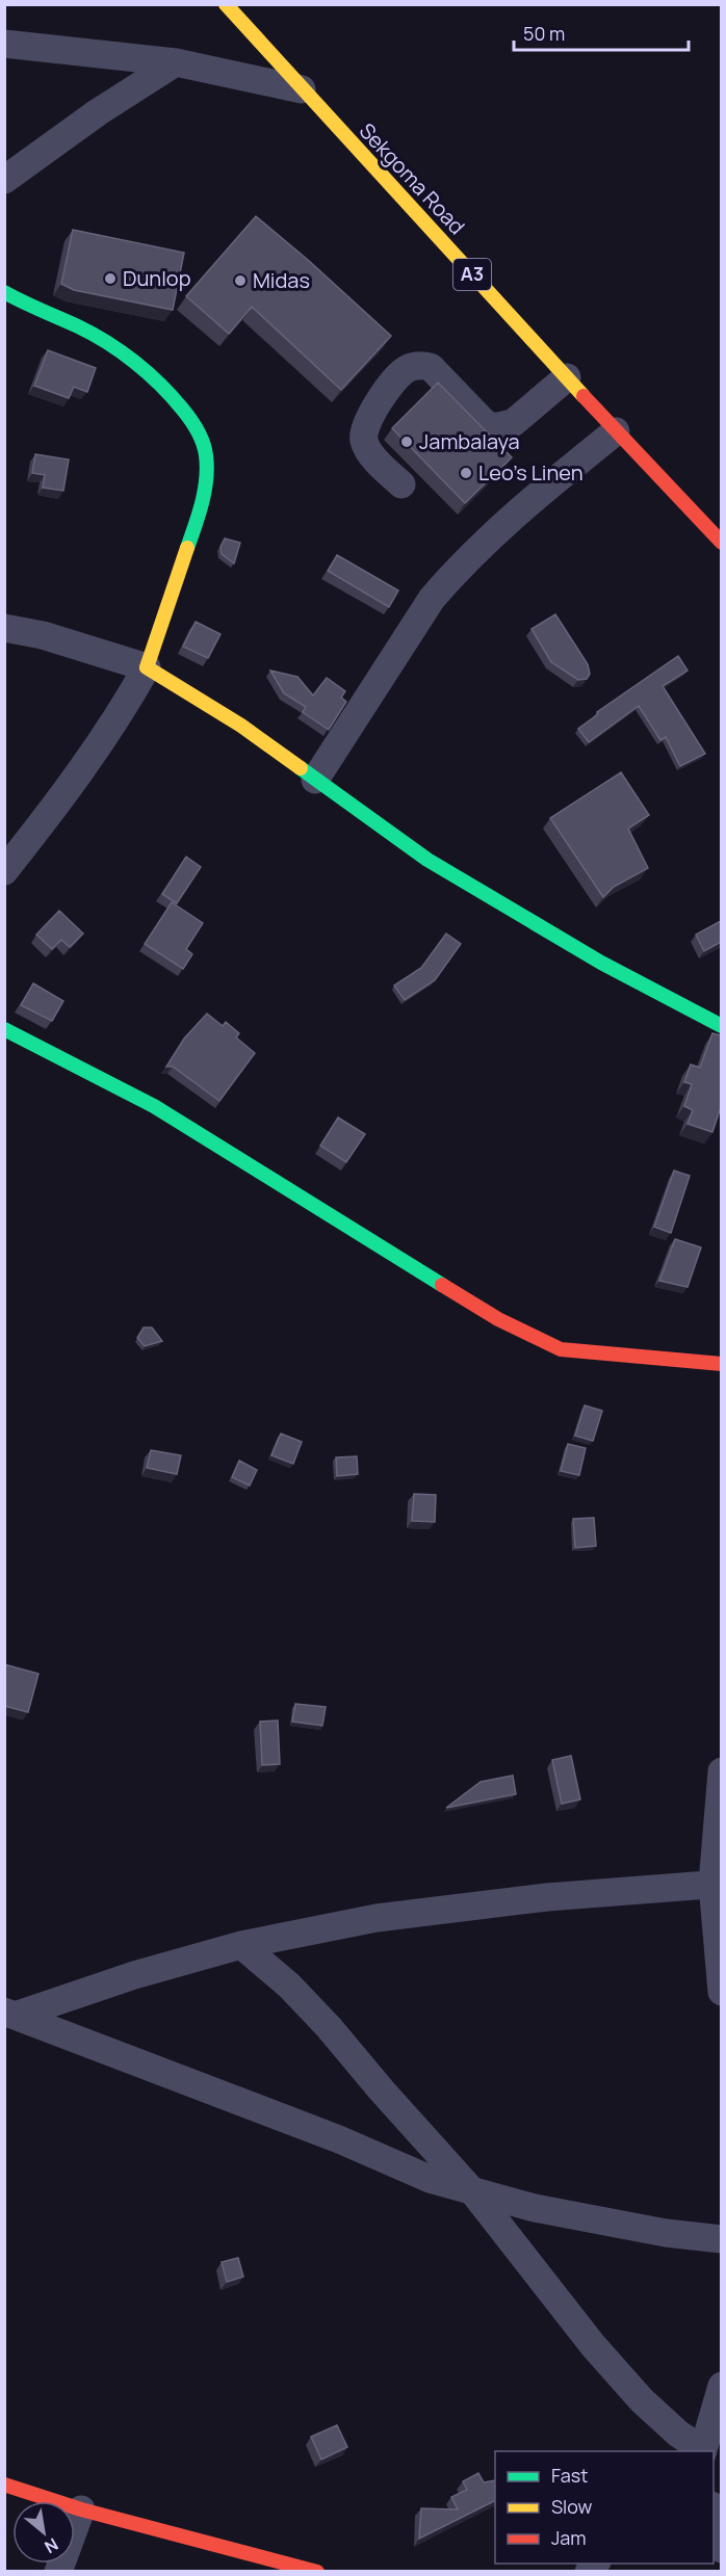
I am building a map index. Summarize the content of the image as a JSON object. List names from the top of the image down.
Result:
{
  "streets": {
    "main road": ["Sekgoma Road", "A3"]
  },
  "places": [
    "Dunlop",
    "Midas",
    "Jambalaya",
    "Leo's Linen"
  ],
  "legend": ["Fast", "Slow", "Jam"],
  "scale_bar": "50 m",
  "north": "bottom right"
}
